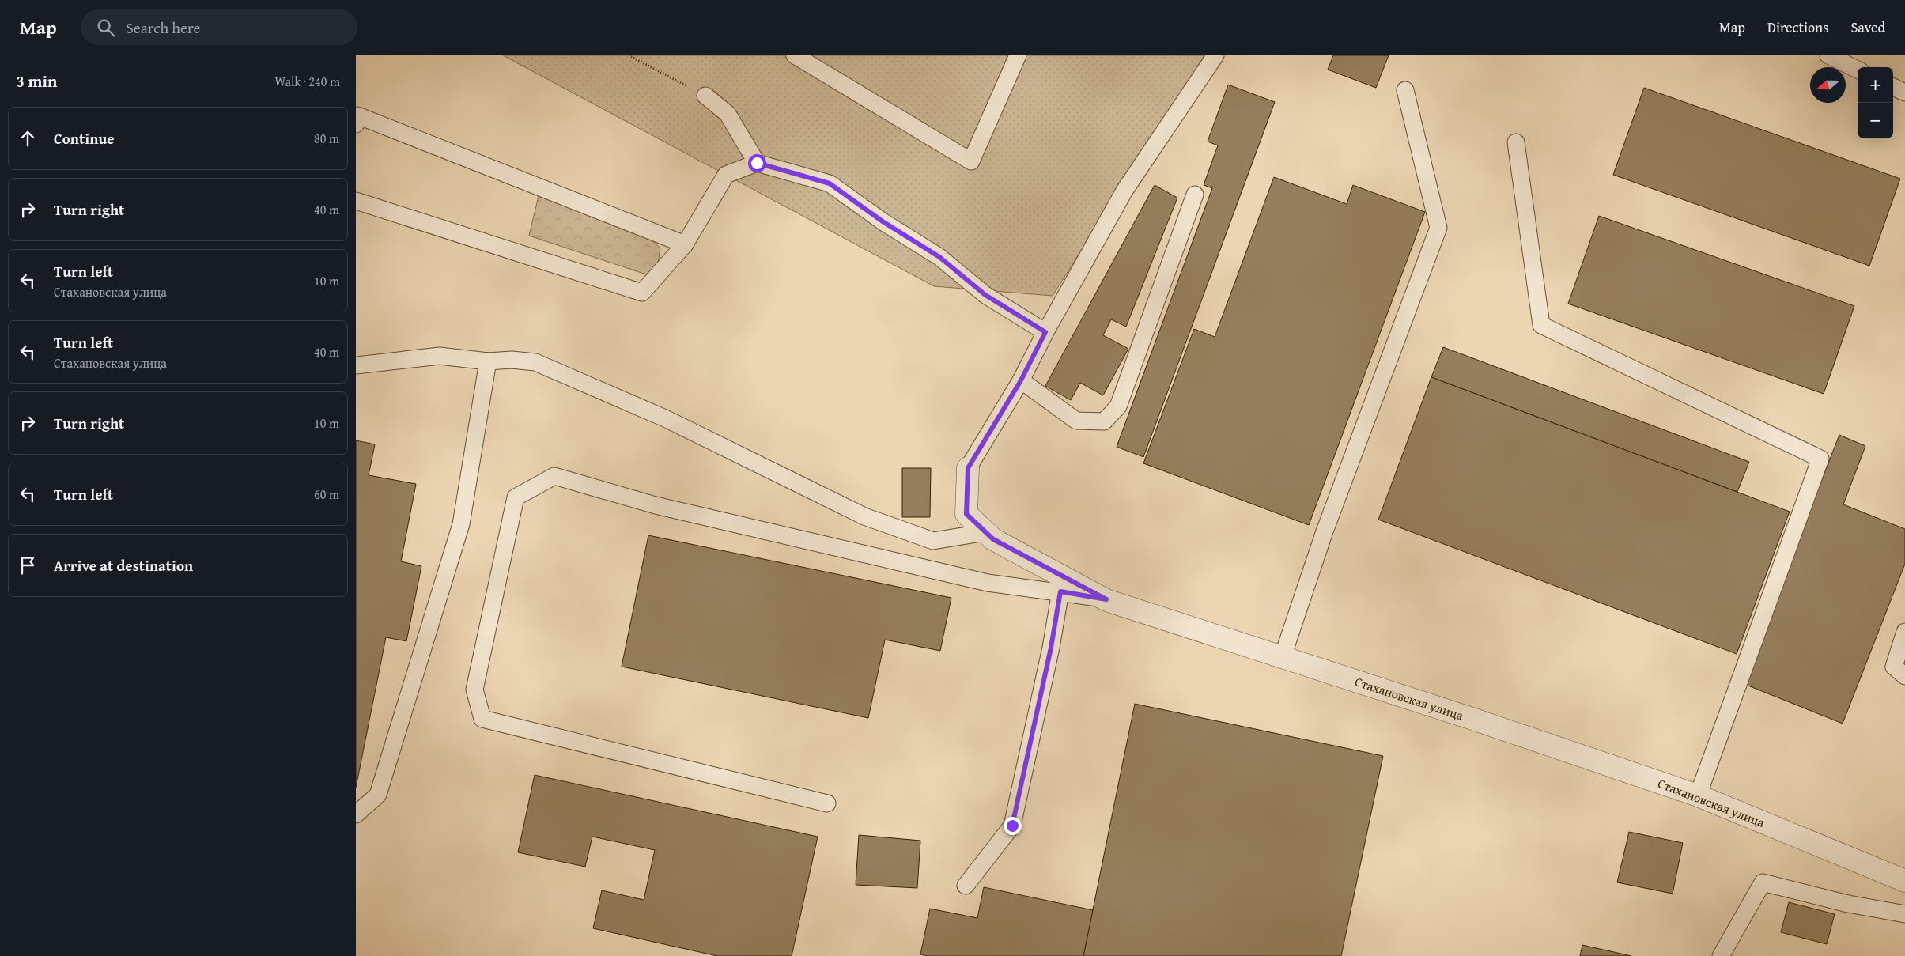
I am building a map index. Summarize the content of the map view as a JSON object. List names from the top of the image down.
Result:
{
  "streets": {
    "street": ["Стахановская улица"]
  },
  "north": "left",
  "page": {
    "header": "Map",
    "search": "Search here",
    "nav": ["Map", "Directions", "Saved"],
    "heading": ["3 min", "Walk · 240 m"],
    "map_buttons": ["+", "−"],
    "list": [
      ["Continue", "80 m"],
      ["Turn right", "40 m"],
      ["Turn left", "Стахановская улица", "10 m"],
      ["Turn left", "Стахановская улица", "40 m"],
      ["Turn right", "10 m"],
      ["Turn left", "60 m"],
      "Arrive at destination"
    ]
  }
}
